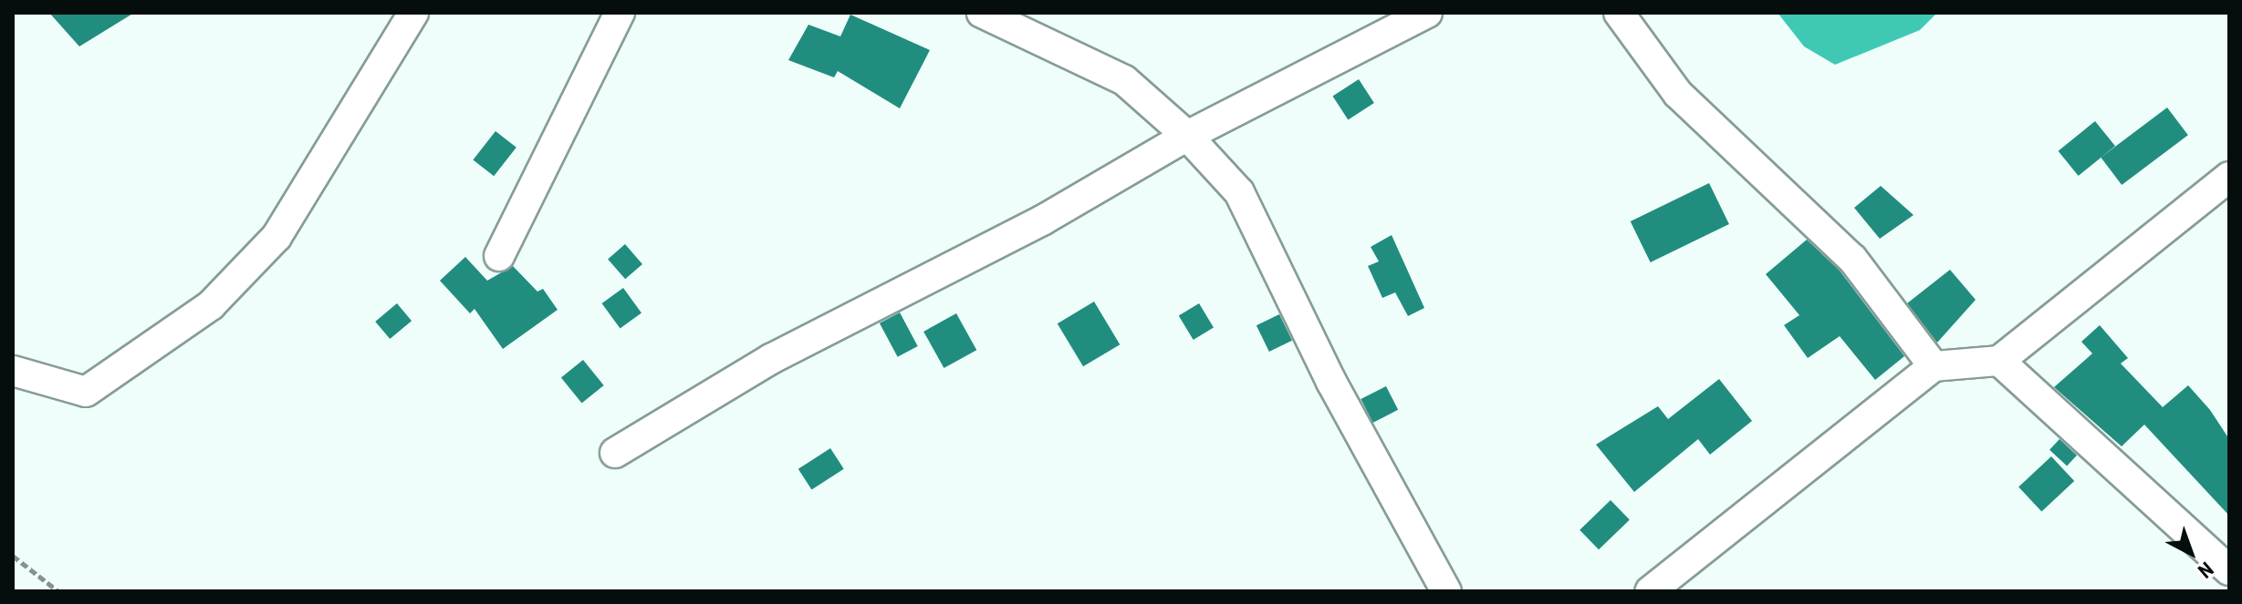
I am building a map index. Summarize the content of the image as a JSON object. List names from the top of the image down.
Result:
{
  "north": "bottom right"
}
